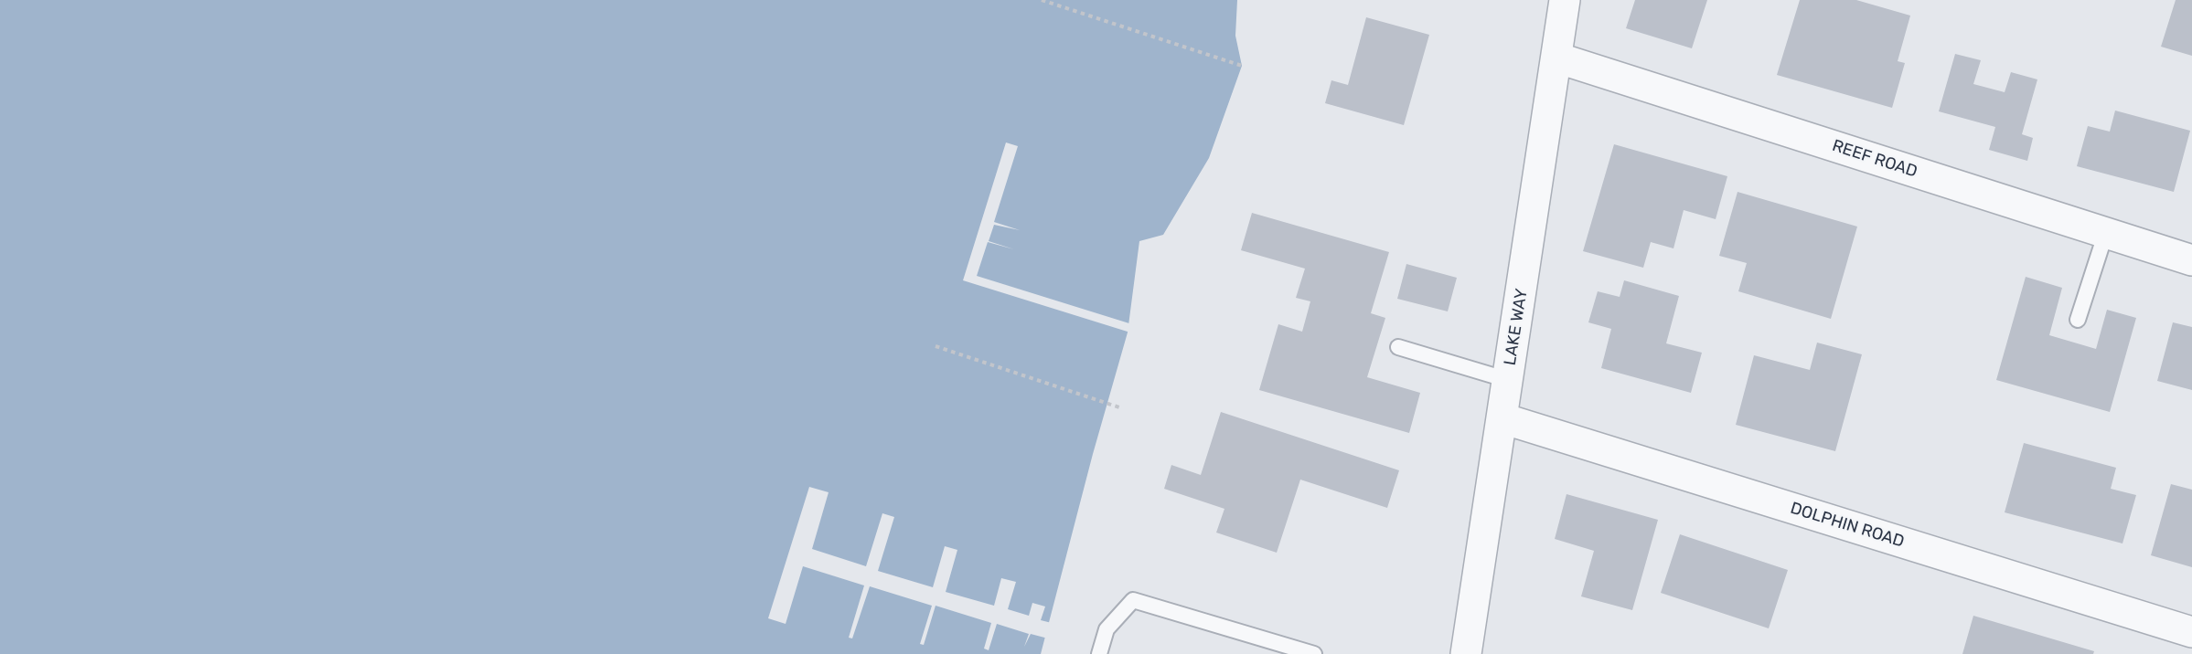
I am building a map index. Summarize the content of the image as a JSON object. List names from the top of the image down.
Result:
{
  "streets": {
    "street": ["REEF ROAD", "LAKE WAY", "DOLPHIN ROAD"]
  },
  "crossings": [
    ["REEF ROAD", "LAKE WAY"],
    ["LAKE WAY", "DOLPHIN ROAD"]
  ]
}
